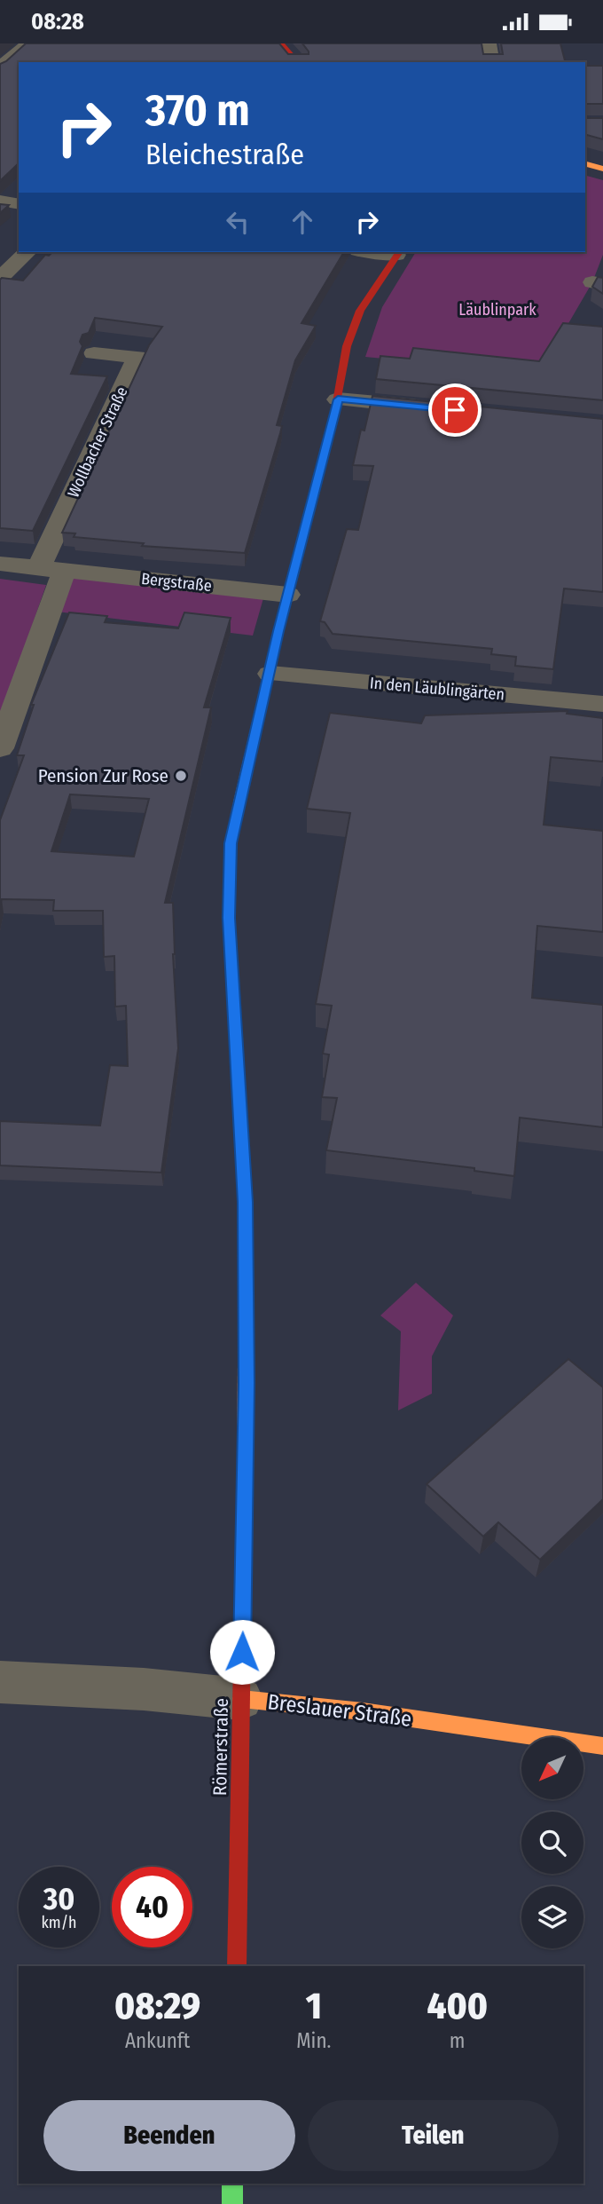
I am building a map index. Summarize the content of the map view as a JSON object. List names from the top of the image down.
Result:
{
  "streets": {
    "street": [
      "Wollbacher Straße",
      "Bergstraße",
      "In den Läublingärten",
      "Breslauer Straße",
      "Römerstraße"
    ]
  },
  "crossings": [
    ["Wollbacher Straße", "Bergstraße"],
    ["Bergstraße", "Römerstraße"],
    ["In den Läublingärten", "Römerstraße"],
    ["Breslauer Straße", "Römerstraße"]
  ],
  "parks": ["Läublinpark"],
  "places": ["Pension Zur Rose"],
  "north": "bottom left",
  "page": {
    "status": "08:28",
    "turn": ["370 m", "Bleichestraße"],
    "speed": "30 km/h",
    "limit": "40",
    "eta": [
      "08:29",
      "Ankunft",
      "1",
      "Min.",
      "400",
      "m"
    ],
    "buttons": ["Beenden", "Teilen"]
  }
}
